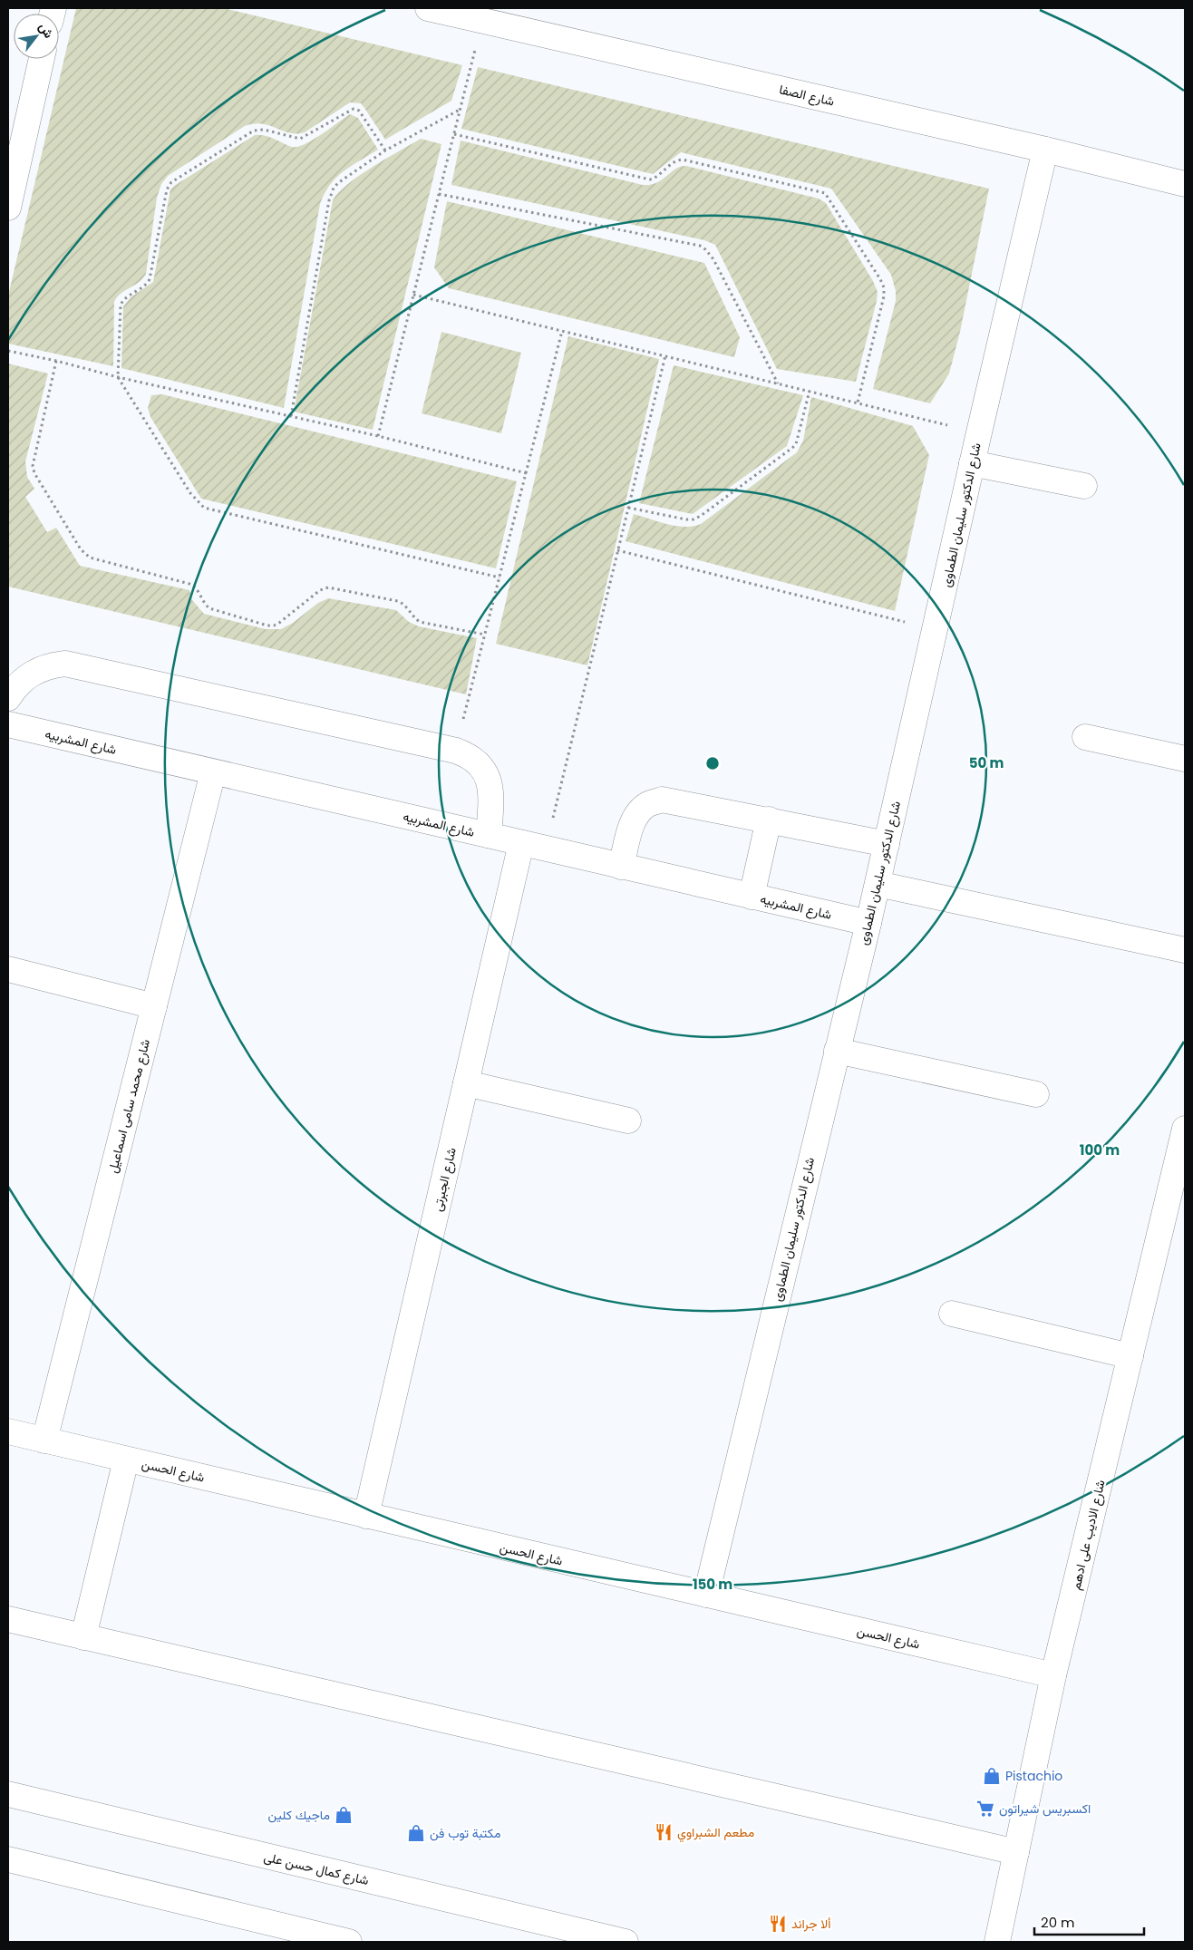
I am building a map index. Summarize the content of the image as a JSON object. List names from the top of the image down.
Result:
{
  "streets": {
    "street": [
      "شارع الصفا",
      "شارع الدكتور سليمان الطماوى",
      "شارع المشربيه",
      "شارع محمد سامى اسماعيل",
      "شارع الجبرتى",
      "شارع الحسن",
      "شارع الاديب على ادهم",
      "شارع كمال حسن على"
    ]
  },
  "crossings": [
    ["شارع الصفا", "شارع الدكتور سليمان الطماوى"],
    ["شارع الدكتور سليمان الطماوى", "شارع المشربيه"],
    ["شارع الدكتور سليمان الطماوى", "شارع الحسن"],
    ["شارع المشربيه", "شارع محمد سامى اسماعيل"],
    ["شارع المشربيه", "شارع الجبرتى"],
    ["شارع محمد سامى اسماعيل", "شارع الحسن"],
    ["شارع الجبرتى", "شارع الحسن"],
    ["شارع الحسن", "شارع الاديب على ادهم"]
  ],
  "places": {
    "shop": ["Pistachio", "ماجيك كلين", "مكتبة توب فن"],
    "supermarket": ["اكسبريس شيراتون"],
    "restaurant": ["مطعم الشبراوي", "ألا جراند"]
  },
  "scale_bar": "20 m",
  "north": "top right",
  "rings": ["50 m", "100 m", "150 m"]
}
